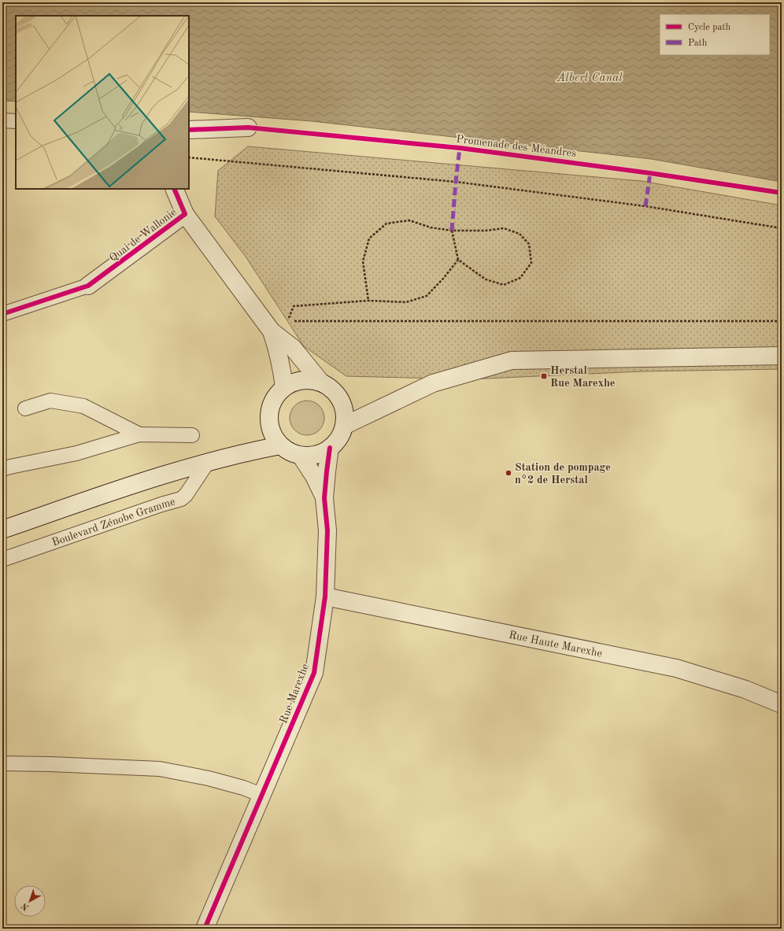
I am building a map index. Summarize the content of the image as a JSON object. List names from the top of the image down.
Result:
{
  "streets": {
    "street": ["Quai de Wallonie", "Rue Haute Marexhe", "Rue Marexhe"],
    "lane": ["Boulevard Zénobe Gramme"],
    "cycle path": ["Promenade des Méandres"]
  },
  "crossings": [
    ["Quai de Wallonie", "Rue Marexhe"],
    ["Rue Haute Marexhe", "Rue Marexhe"]
  ],
  "water": ["Albert Canal"],
  "places": {
    "transit": ["Herstal Rue Marexhe"],
    "other": ["Station de pompage n°2 de Herstal"]
  },
  "legend": ["Cycle path", "Path"],
  "north": "bottom left"
}
